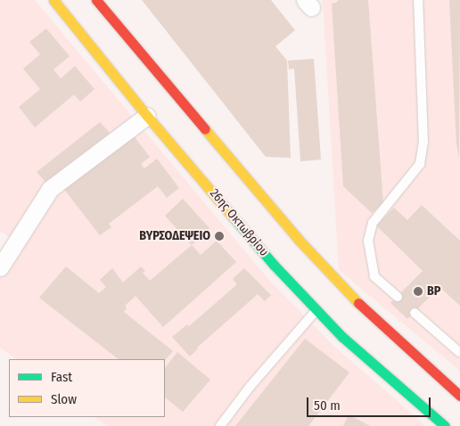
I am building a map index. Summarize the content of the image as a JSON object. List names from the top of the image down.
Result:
{
  "streets": {
    "main road": ["26ης Οκτωβρίου"]
  },
  "places": ["ΒΥΡΣΟΔΕΨΕΙΟ", "BP"],
  "legend": ["Fast", "Slow"],
  "scale_bar": "50 m"
}
